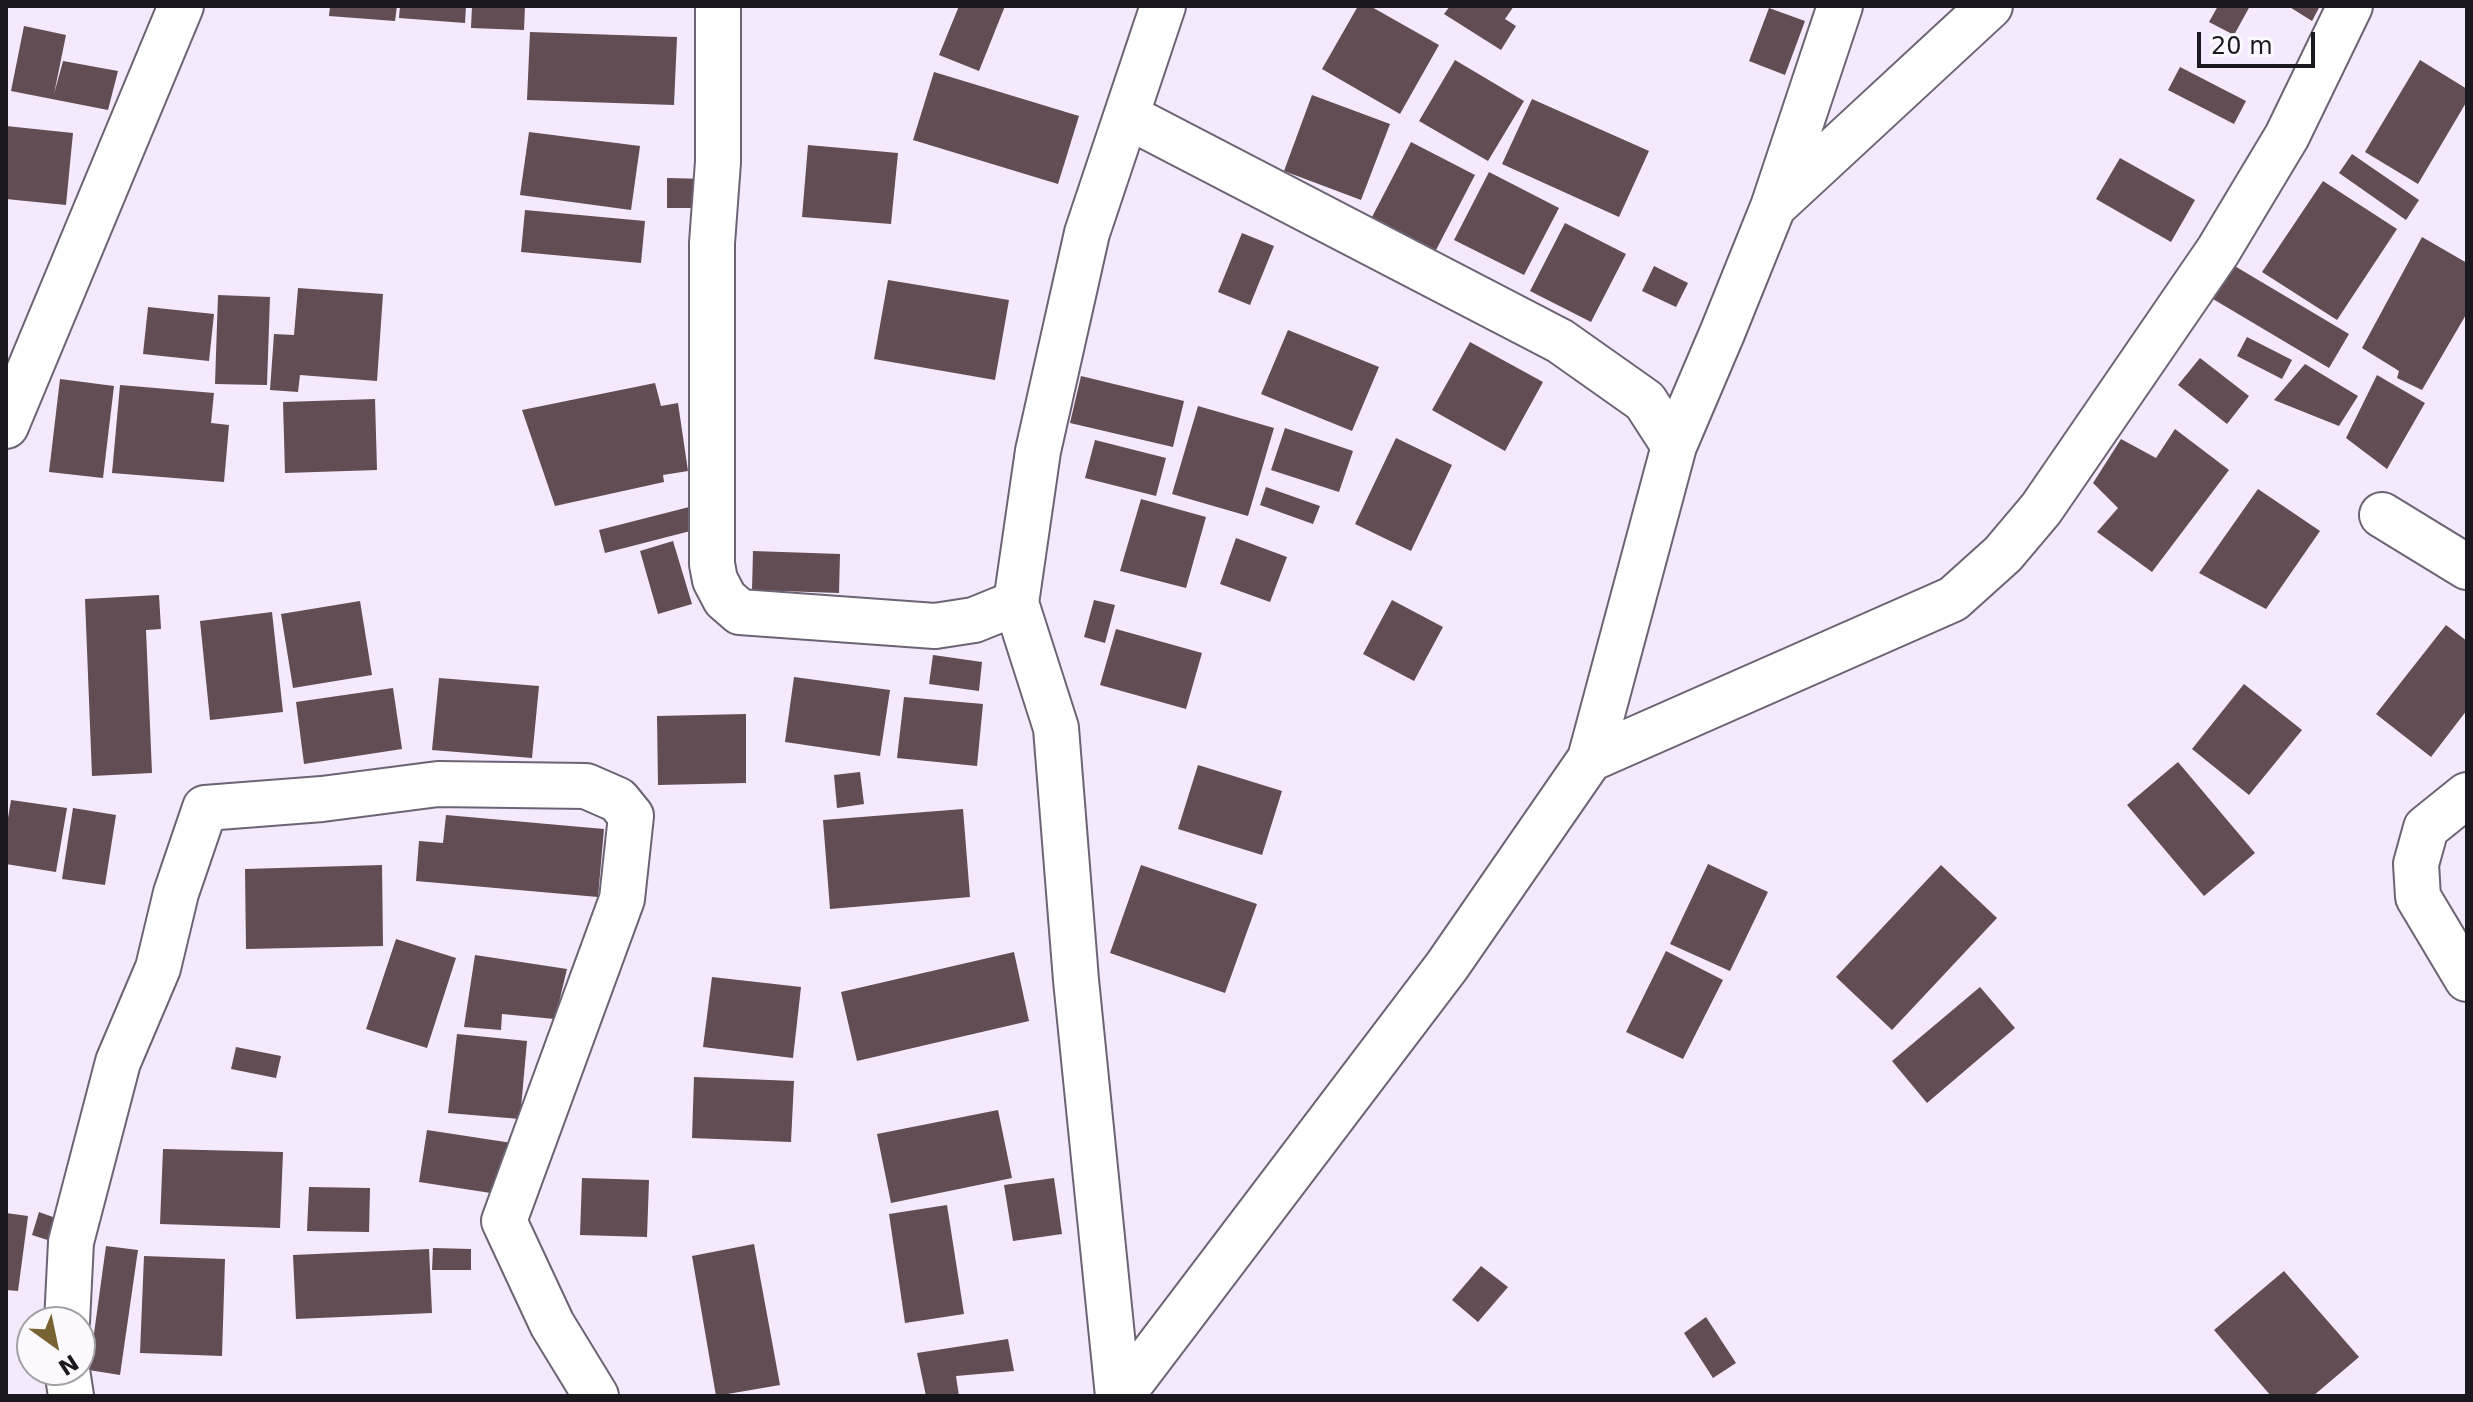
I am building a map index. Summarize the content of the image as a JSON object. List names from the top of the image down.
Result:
{
  "scale_bar": "20 m",
  "north": "bottom right"
}
